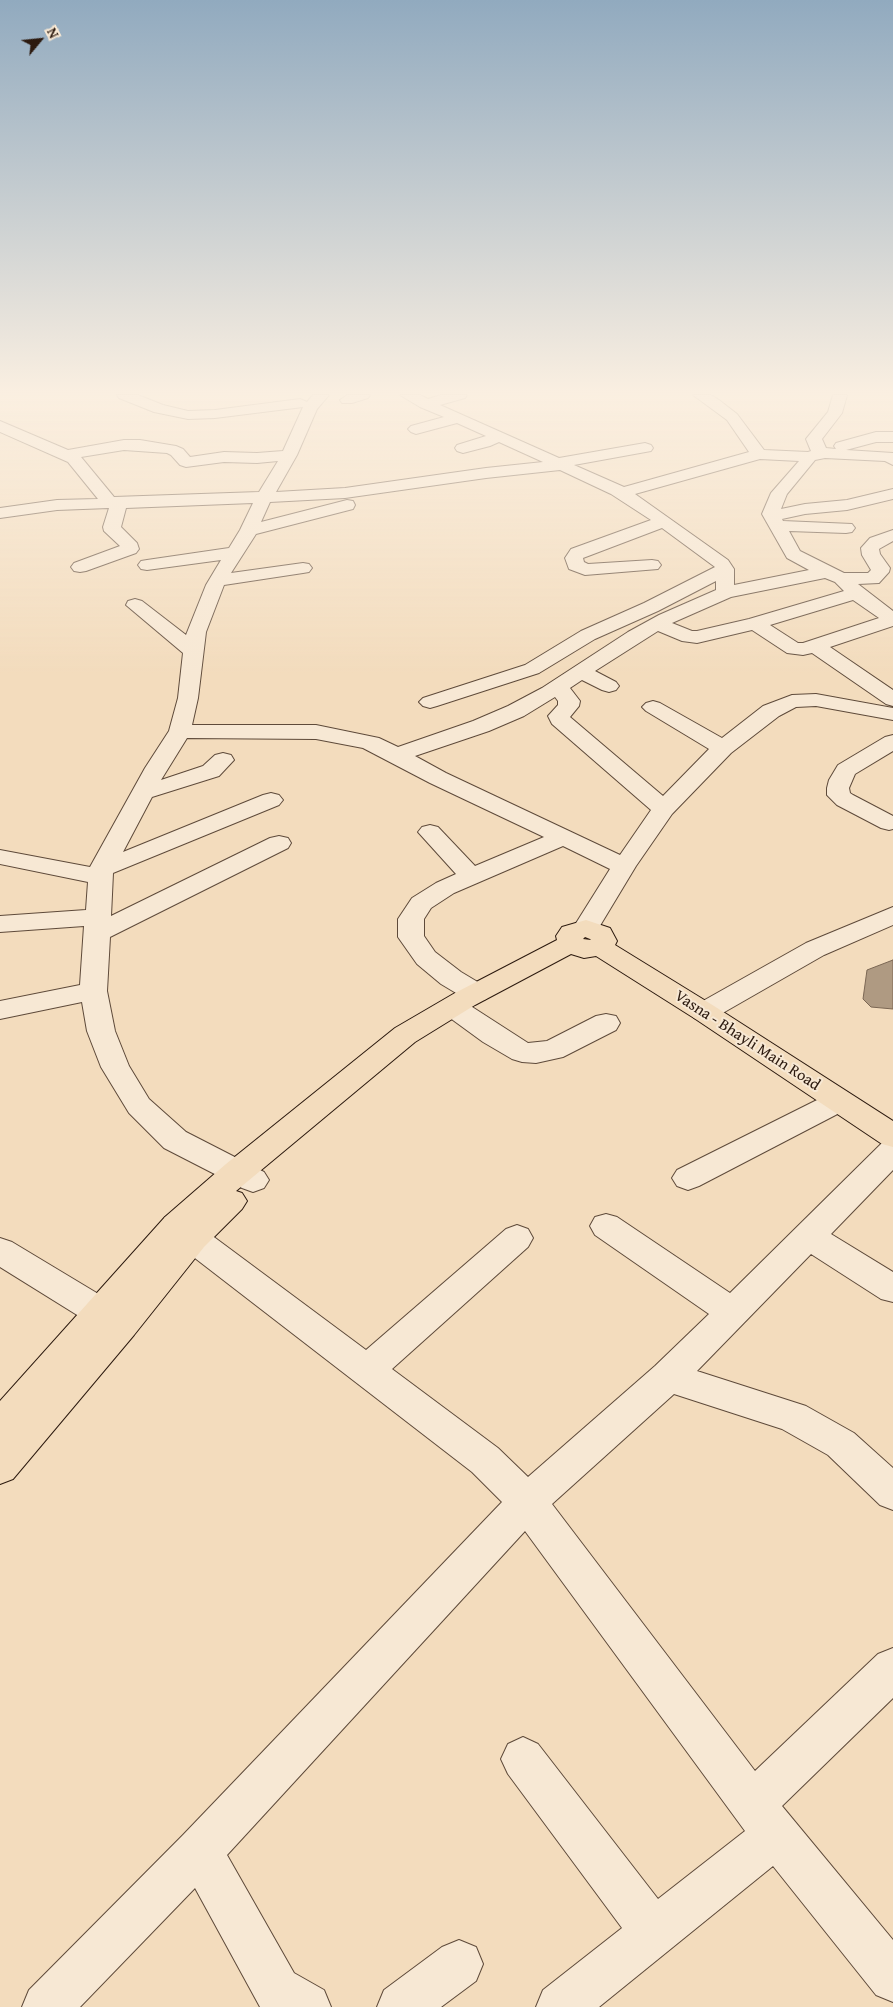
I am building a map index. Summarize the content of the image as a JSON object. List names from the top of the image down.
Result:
{
  "streets": {
    "main road": ["Vasna - Bhayli Main Road"]
  },
  "north": "top right"
}
